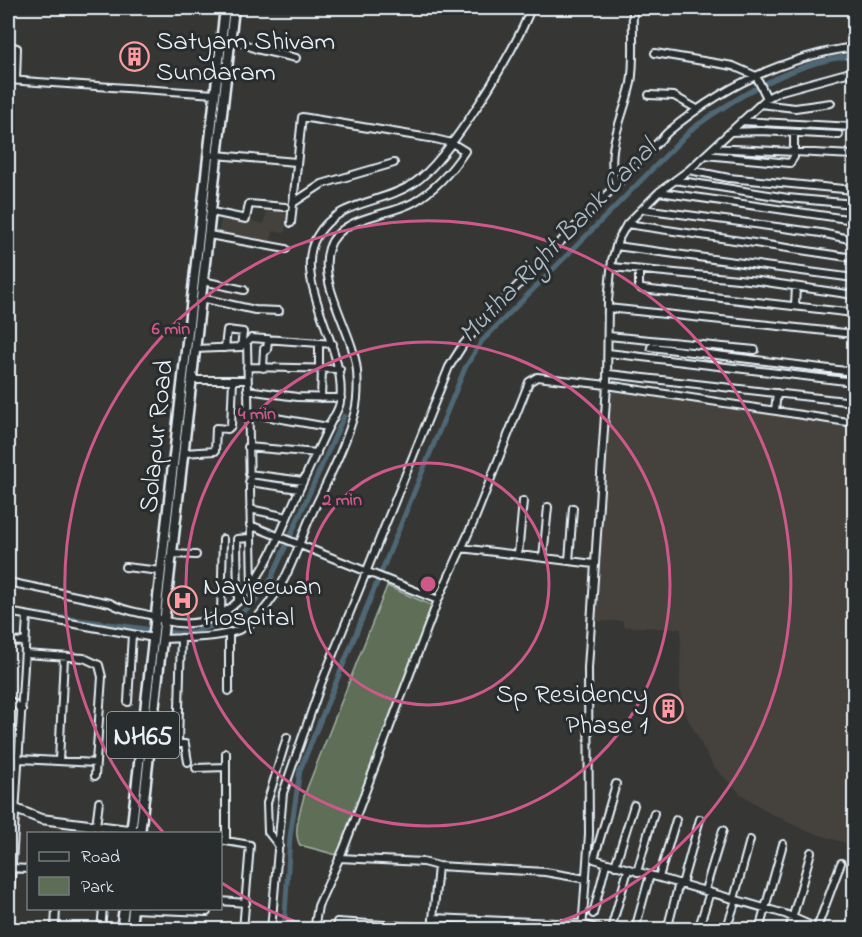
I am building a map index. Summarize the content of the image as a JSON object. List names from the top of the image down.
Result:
{
  "streets": {
    "highway": ["Solapur Road", "NH65"]
  },
  "water": ["Mutha Right Bank Canal"],
  "places": {
    "building": ["Satyam Shivam Sundaram", "Sp Residency Phase 1"],
    "hospital": ["Navjeewan Hospital"]
  },
  "legend": ["Road", "Park"],
  "rings": ["6 min", "4 min", "2 min"]
}
